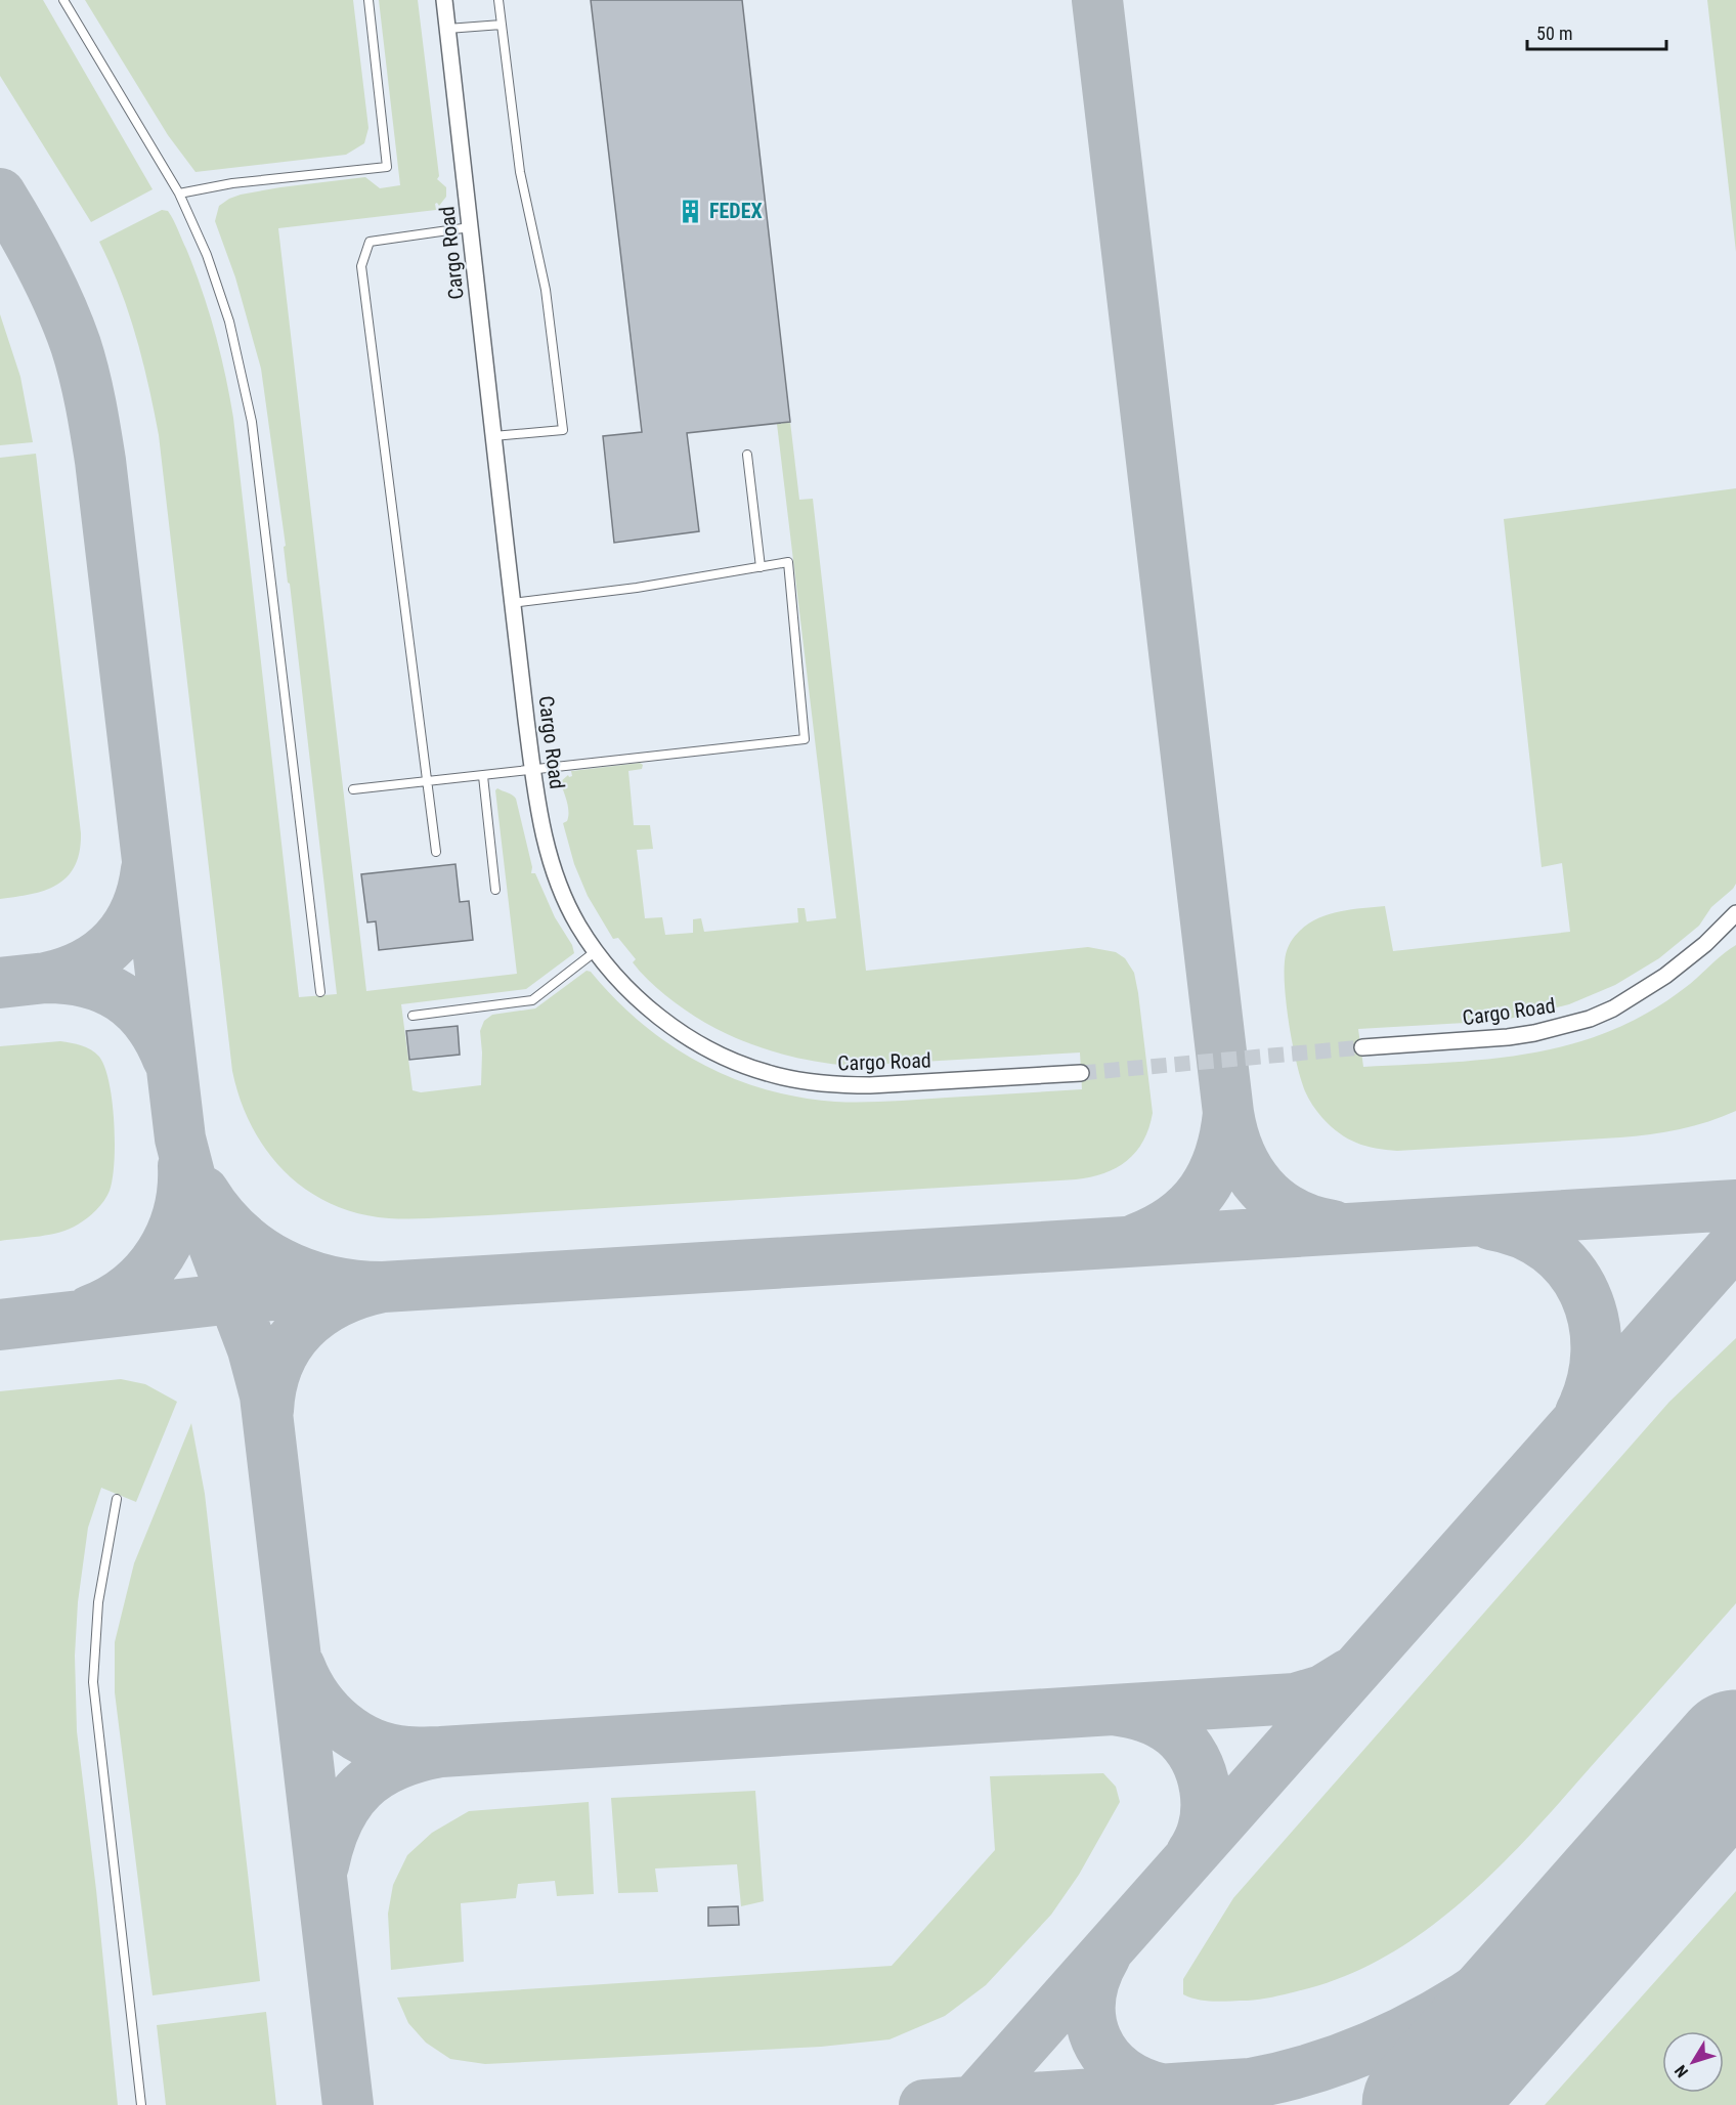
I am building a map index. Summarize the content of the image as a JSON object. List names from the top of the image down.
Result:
{
  "streets": {
    "street": ["Cargo Road"]
  },
  "places": {
    "building": ["FEDEX"]
  },
  "scale_bar": "50 m",
  "north": "bottom left"
}
